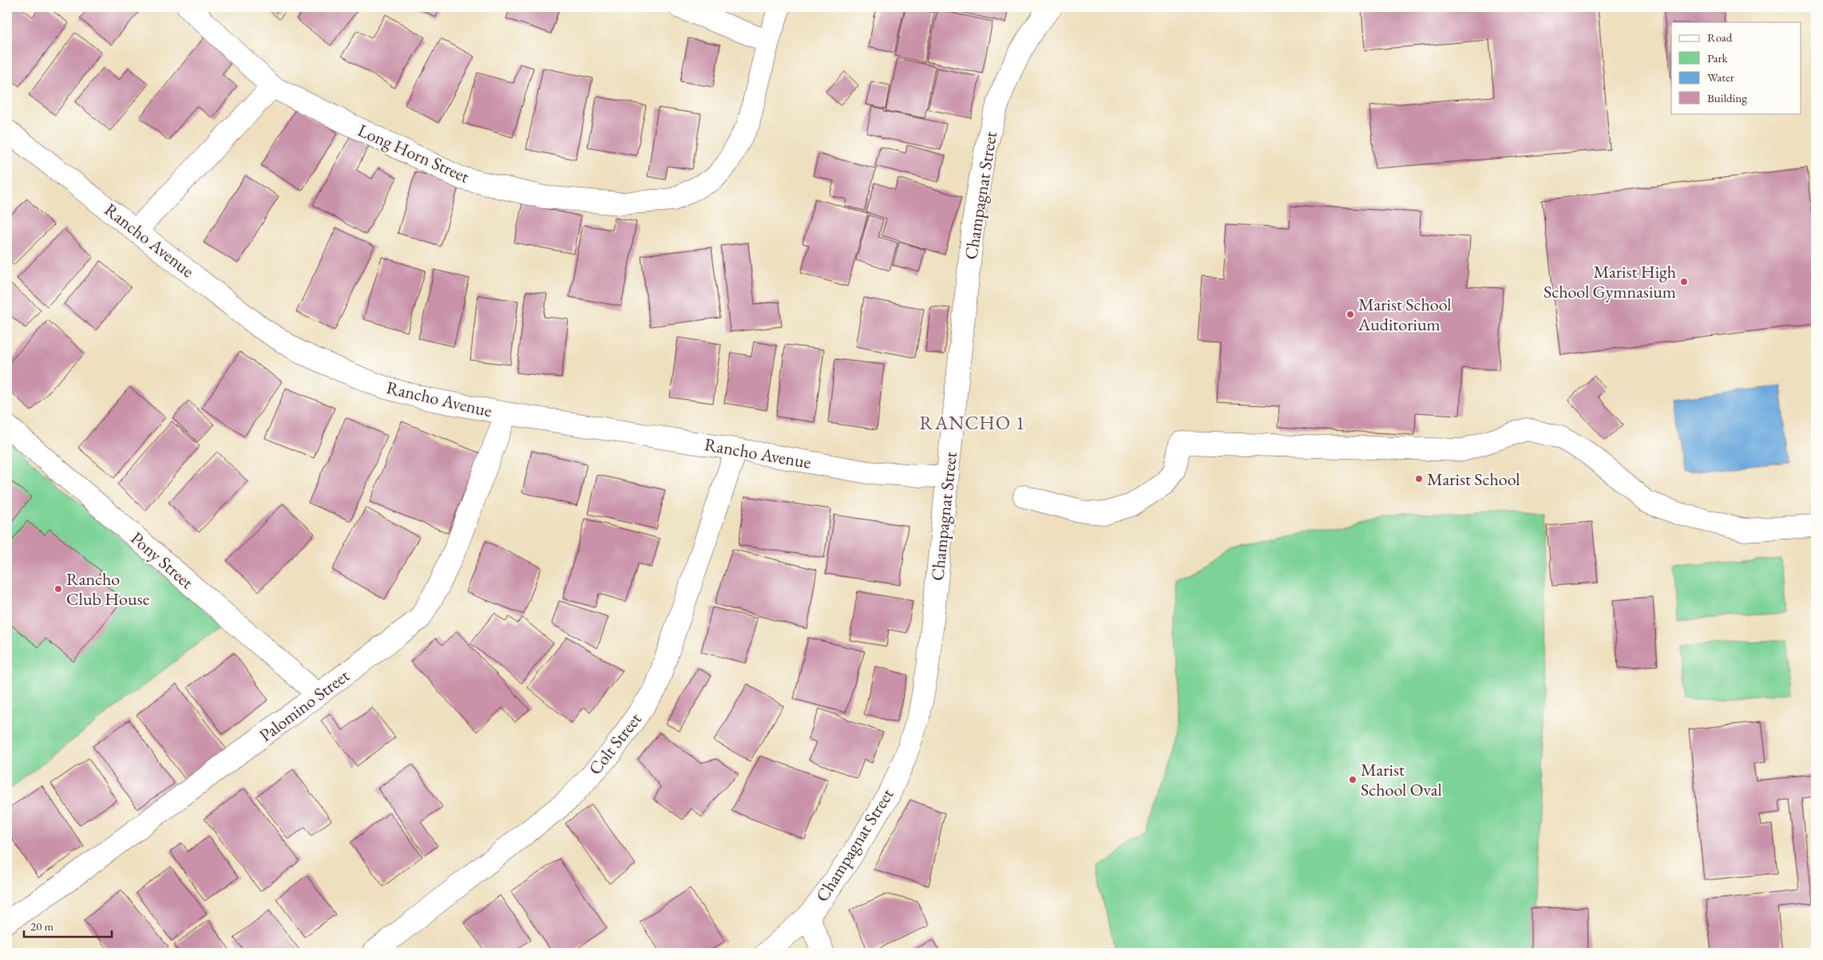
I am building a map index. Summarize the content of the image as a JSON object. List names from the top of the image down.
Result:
{
  "streets": {
    "street": [
      "Long Horn Street",
      "Champagnat Street",
      "Rancho Avenue",
      "Pony Street",
      "Palomino Street",
      "Colt Street"
    ]
  },
  "crossings": [
    ["Champagnat Street", "Rancho Avenue"],
    ["Rancho Avenue", "Palomino Street"],
    ["Rancho Avenue", "Colt Street"],
    ["Pony Street", "Palomino Street"]
  ],
  "districts": ["RANCHO 1"],
  "places": [
    "Marist High School Gymnasium",
    "Marist School Auditorium",
    "Marist School",
    "Rancho Club House",
    "Marist School Oval"
  ],
  "legend": [
    "Road",
    "Park",
    "Water",
    "Building"
  ],
  "scale_bar": "20 m"
}
